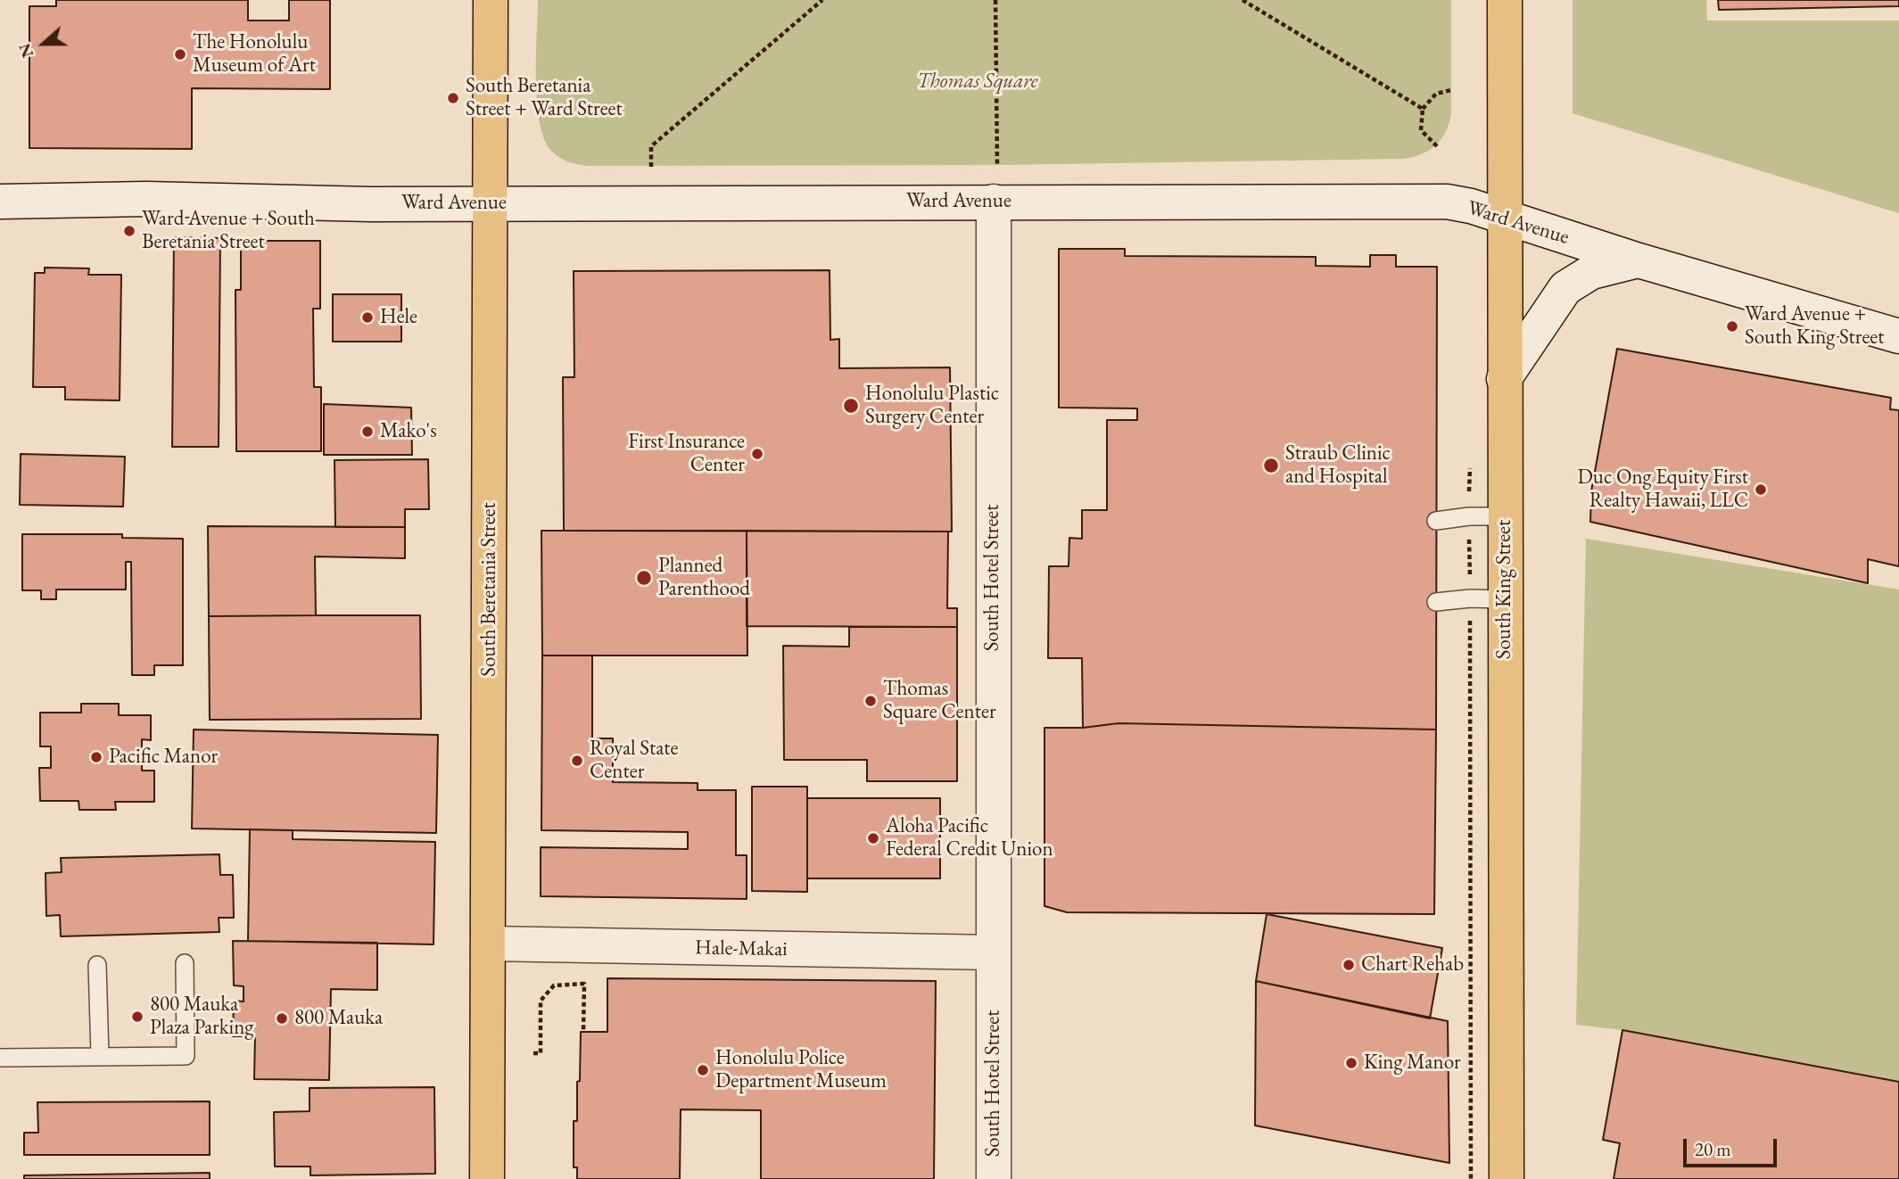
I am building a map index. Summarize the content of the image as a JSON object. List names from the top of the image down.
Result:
{
  "streets": {
    "main road": [
      "Ward Avenue",
      "South Hotel Street",
      "South Beretania Street",
      "South King Street",
      "Hale-Makai"
    ]
  },
  "crossings": [
    ["Ward Avenue", "South Hotel Street"],
    ["Ward Avenue", "South Beretania Street"],
    ["Ward Avenue", "South King Street"],
    ["South Hotel Street", "Hale-Makai"],
    ["South Beretania Street", "Hale-Makai"]
  ],
  "parks": ["Thomas Square"],
  "places": [
    "The Honolulu Museum of Art",
    "South Beretania Street + Ward Street",
    "Ward Avenue + South Beretania Street",
    "Hele",
    "Ward Avenue + South King Street",
    "Honolulu Plastic Surgery Center",
    "Mako's",
    "First Insurance Center",
    "Straub Clinic and Hospital",
    "Duc Ong Equity First Realty Hawaii, LLC",
    "Planned Parenthood",
    "Thomas Square Center",
    "Pacific Manor",
    "Royal State Center",
    "Aloha Pacific Federal Credit Union",
    "Chart Rehab",
    "800 Mauka Plaza Parking",
    "800 Mauka",
    "King Manor",
    "Honolulu Police Department Museum"
  ],
  "scale_bar": "20 m",
  "north": "left"
}
